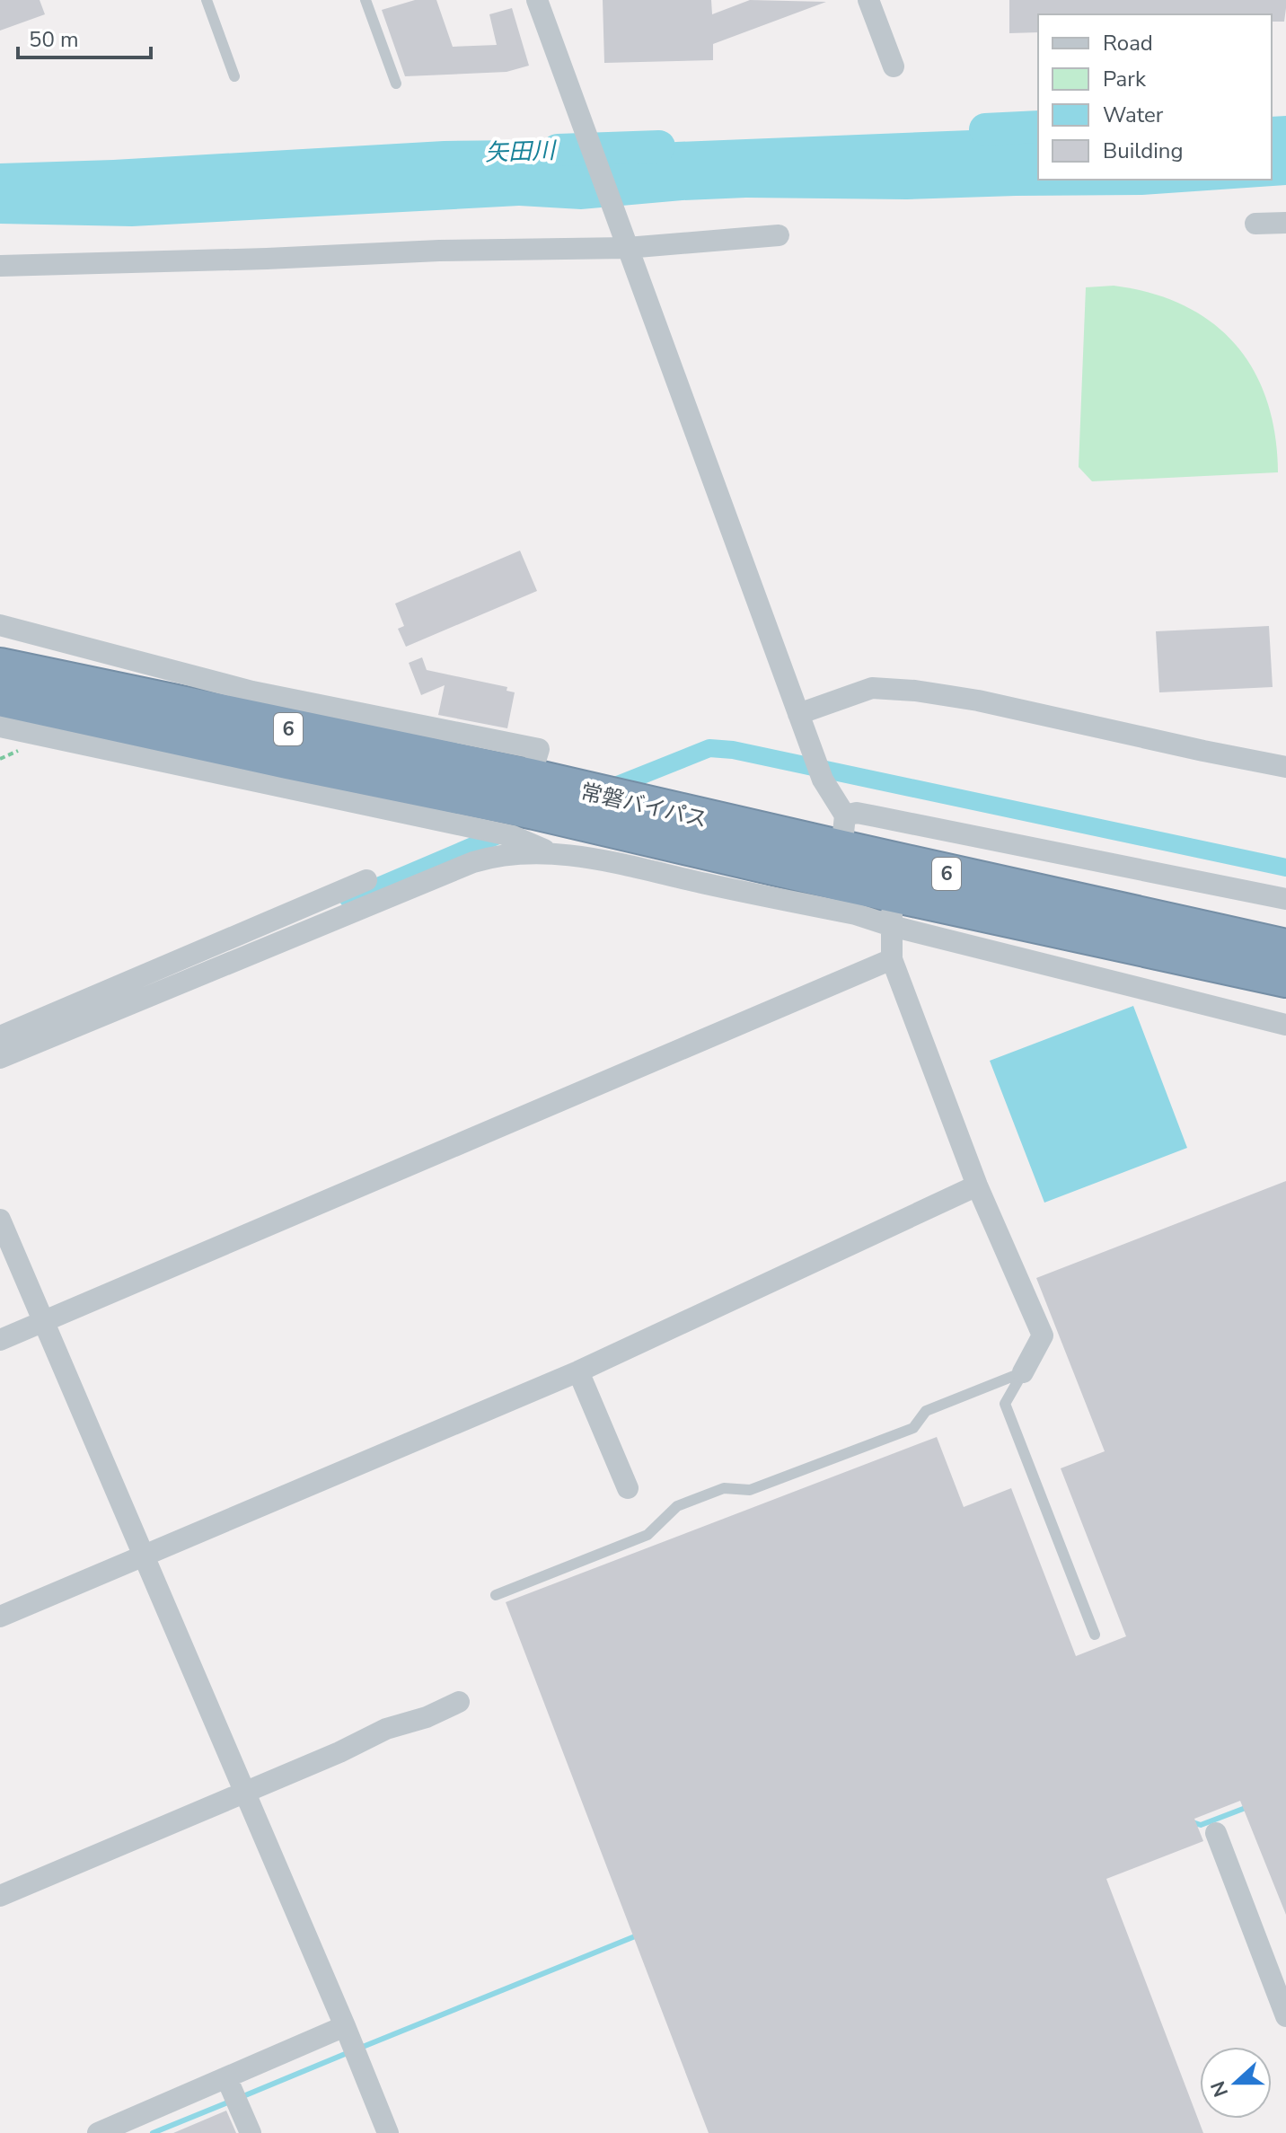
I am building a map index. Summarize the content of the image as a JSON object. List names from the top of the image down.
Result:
{
  "streets": {
    "highway": ["6", "常磐バイパス"]
  },
  "water": ["矢田川"],
  "legend": [
    "Road",
    "Park",
    "Water",
    "Building"
  ],
  "scale_bar": "50 m",
  "north": "left"
}
